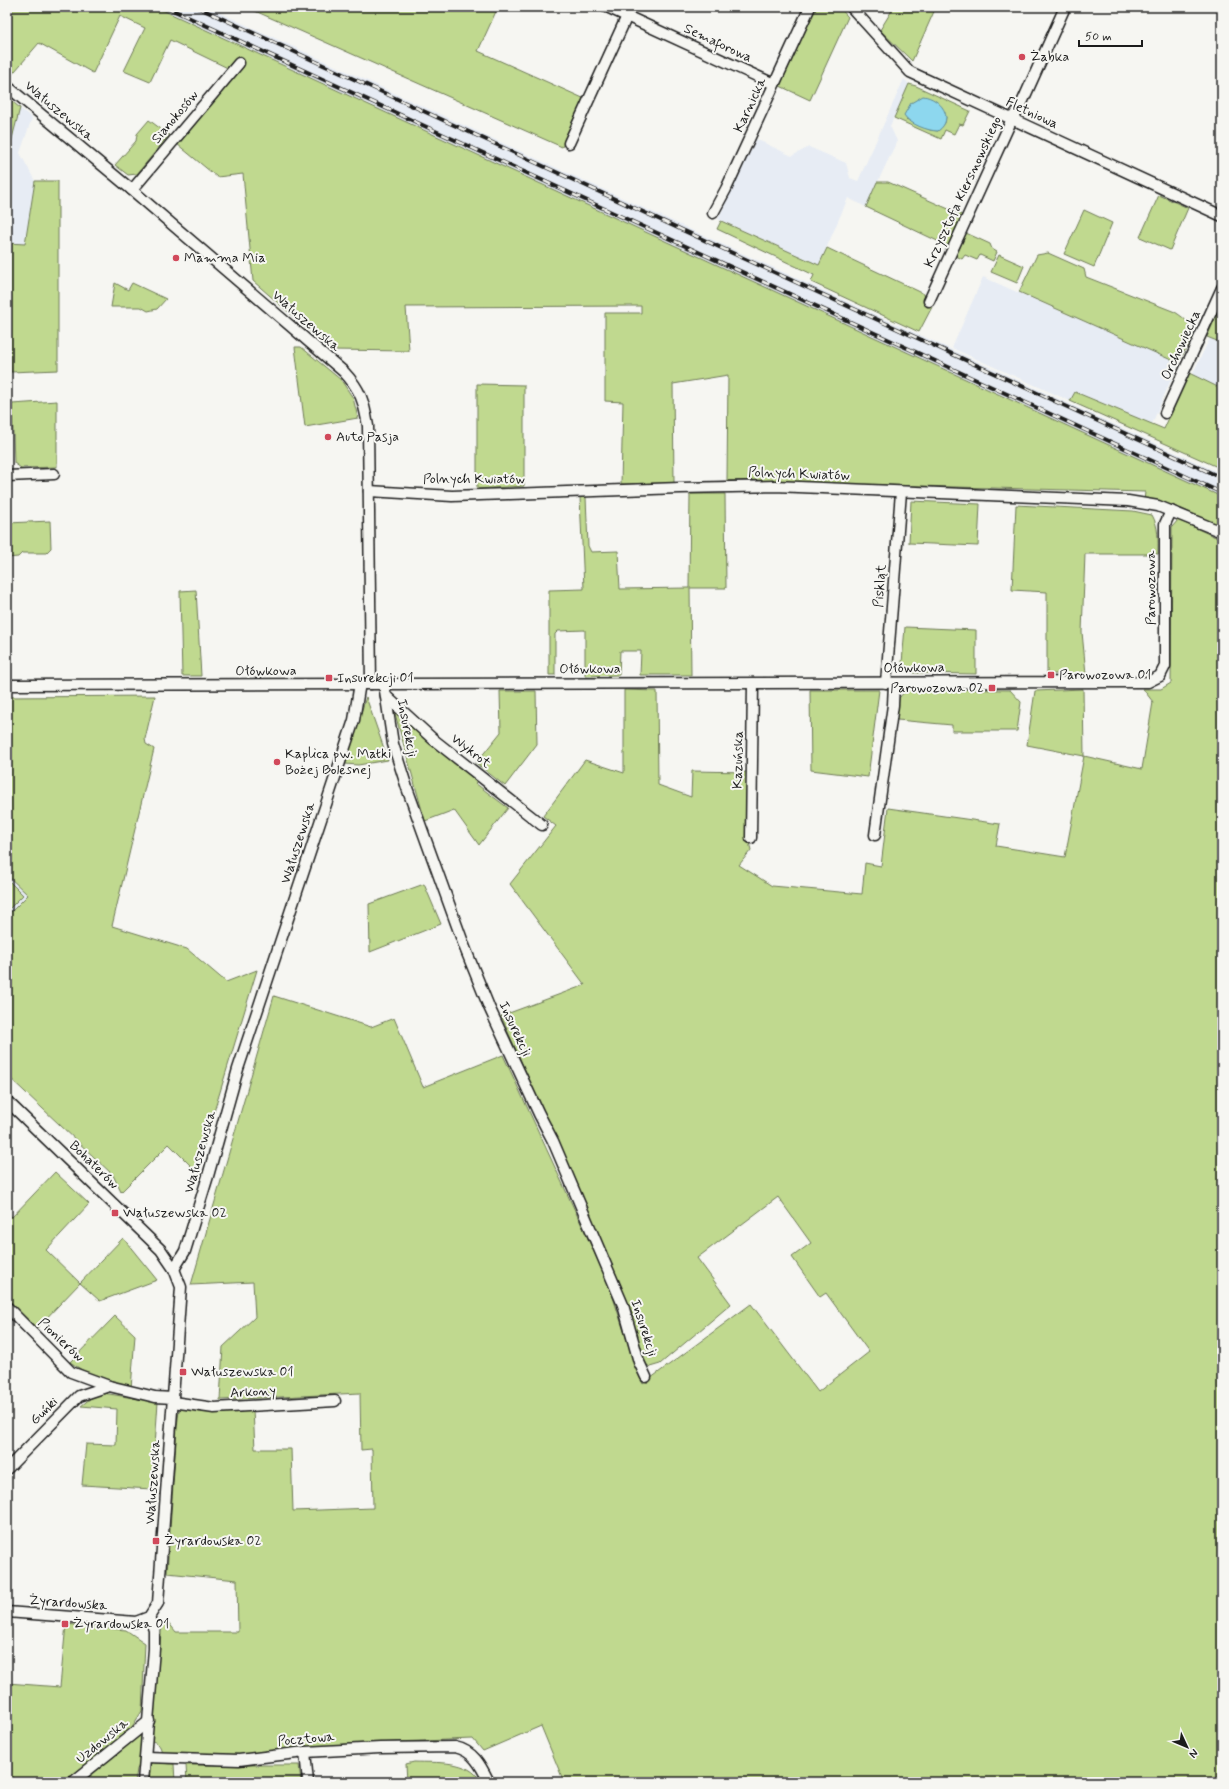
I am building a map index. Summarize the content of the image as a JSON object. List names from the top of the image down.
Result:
{
  "streets": {
    "street": [
      "Semaforowa",
      "Karnicka",
      "Wałuszewska",
      "Fletniowa",
      "Sianokosów",
      "Krzysztofa Kiersnowskiego",
      "Orchowiecka",
      "Polnych Kwiatów",
      "Piskląt",
      "Parowozowa",
      "Ołówkowa",
      "Insurekcji",
      "Wykrot",
      "Kazuńska",
      "Bohaterów",
      "Pionierów",
      "Arkony",
      "Guńki",
      "Żyrardowska",
      "Pocztowa",
      "Uzdowska"
    ]
  },
  "crossings": [
    ["Semaforowa", "Karnicka"],
    ["Wałuszewska", "Sianokosów"],
    ["Wałuszewska", "Polnych Kwiatów"],
    ["Wałuszewska", "Ołówkowa"],
    ["Wałuszewska", "Bohaterów"],
    ["Wałuszewska", "Pionierów"],
    ["Wałuszewska", "Arkony"],
    ["Wałuszewska", "Żyrardowska"],
    ["Fletniowa", "Krzysztofa Kiersnowskiego"],
    ["Polnych Kwiatów", "Piskląt"],
    ["Polnych Kwiatów", "Parowozowa"],
    ["Piskląt", "Ołówkowa"],
    ["Parowozowa", "Ołówkowa"],
    ["Ołówkowa", "Insurekcji"],
    ["Ołówkowa", "Kazuńska"],
    ["Insurekcji", "Wykrot"],
    ["Pionierów", "Arkony"],
    ["Pionierów", "Guńki"]
  ],
  "places": {
    "other": [
      "Żabka",
      "Mamma Mia",
      "Auto Pasja",
      "Kaplica pw. Matki Bożej Bolesnej"
    ],
    "transit": [
      "Parowozowa 01",
      "Insurekcji 01",
      "Parowozowa 02",
      "Wałuszewska 02",
      "Wałuszewska 01",
      "Żyrardowska 02",
      "Żyrardowska 01"
    ]
  },
  "scale_bar": "50 m",
  "north": "bottom right"
}
